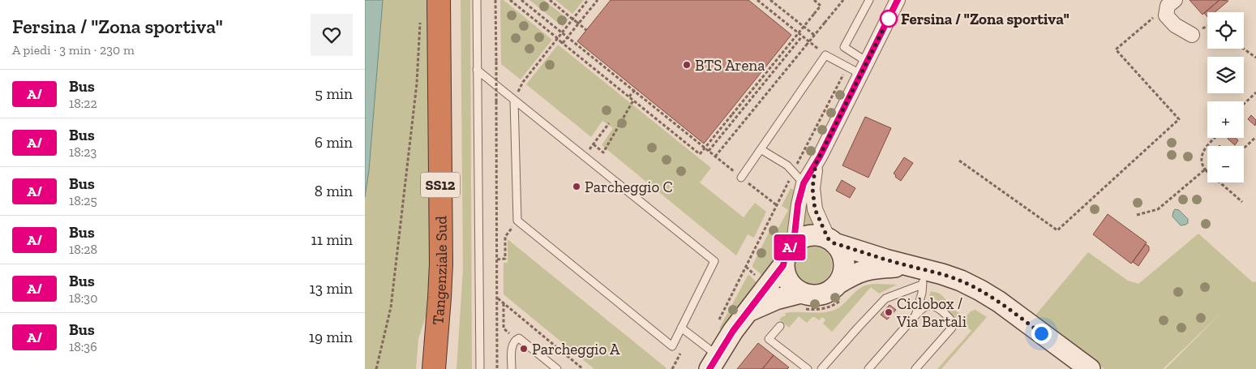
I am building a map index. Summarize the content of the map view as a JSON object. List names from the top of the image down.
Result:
{
  "streets": {
    "highway": ["SS12", "Tangenziale Sud"]
  },
  "places": [
    "Fersina / \"Zona sportiva\"",
    "BTS Arena",
    "Parcheggio C",
    "Ciclobox / Via Bartali",
    "Parcheggio A"
  ],
  "lines": ["bus line A/"],
  "page": {
    "heading": ["Fersina / \"Zona sportiva\"", "A piedi · 3 min · 230 m"],
    "on_map": "A/",
    "map_buttons": ["+", "−"],
    "list": [
      {
        "mark": "A/",
        "name": "Bus",
        "note": "18:22",
        "value": "5 min"
      },
      {
        "mark": "A/",
        "name": "Bus",
        "note": "18:23",
        "value": "6 min"
      },
      {
        "mark": "A/",
        "name": "Bus",
        "note": "18:25",
        "value": "8 min"
      },
      {
        "mark": "A/",
        "name": "Bus",
        "note": "18:28",
        "value": "11 min"
      },
      {
        "mark": "A/",
        "name": "Bus",
        "note": "18:30",
        "value": "13 min"
      },
      {
        "mark": "A/",
        "name": "Bus",
        "note": "18:36",
        "value": "19 min"
      }
    ]
  }
}
